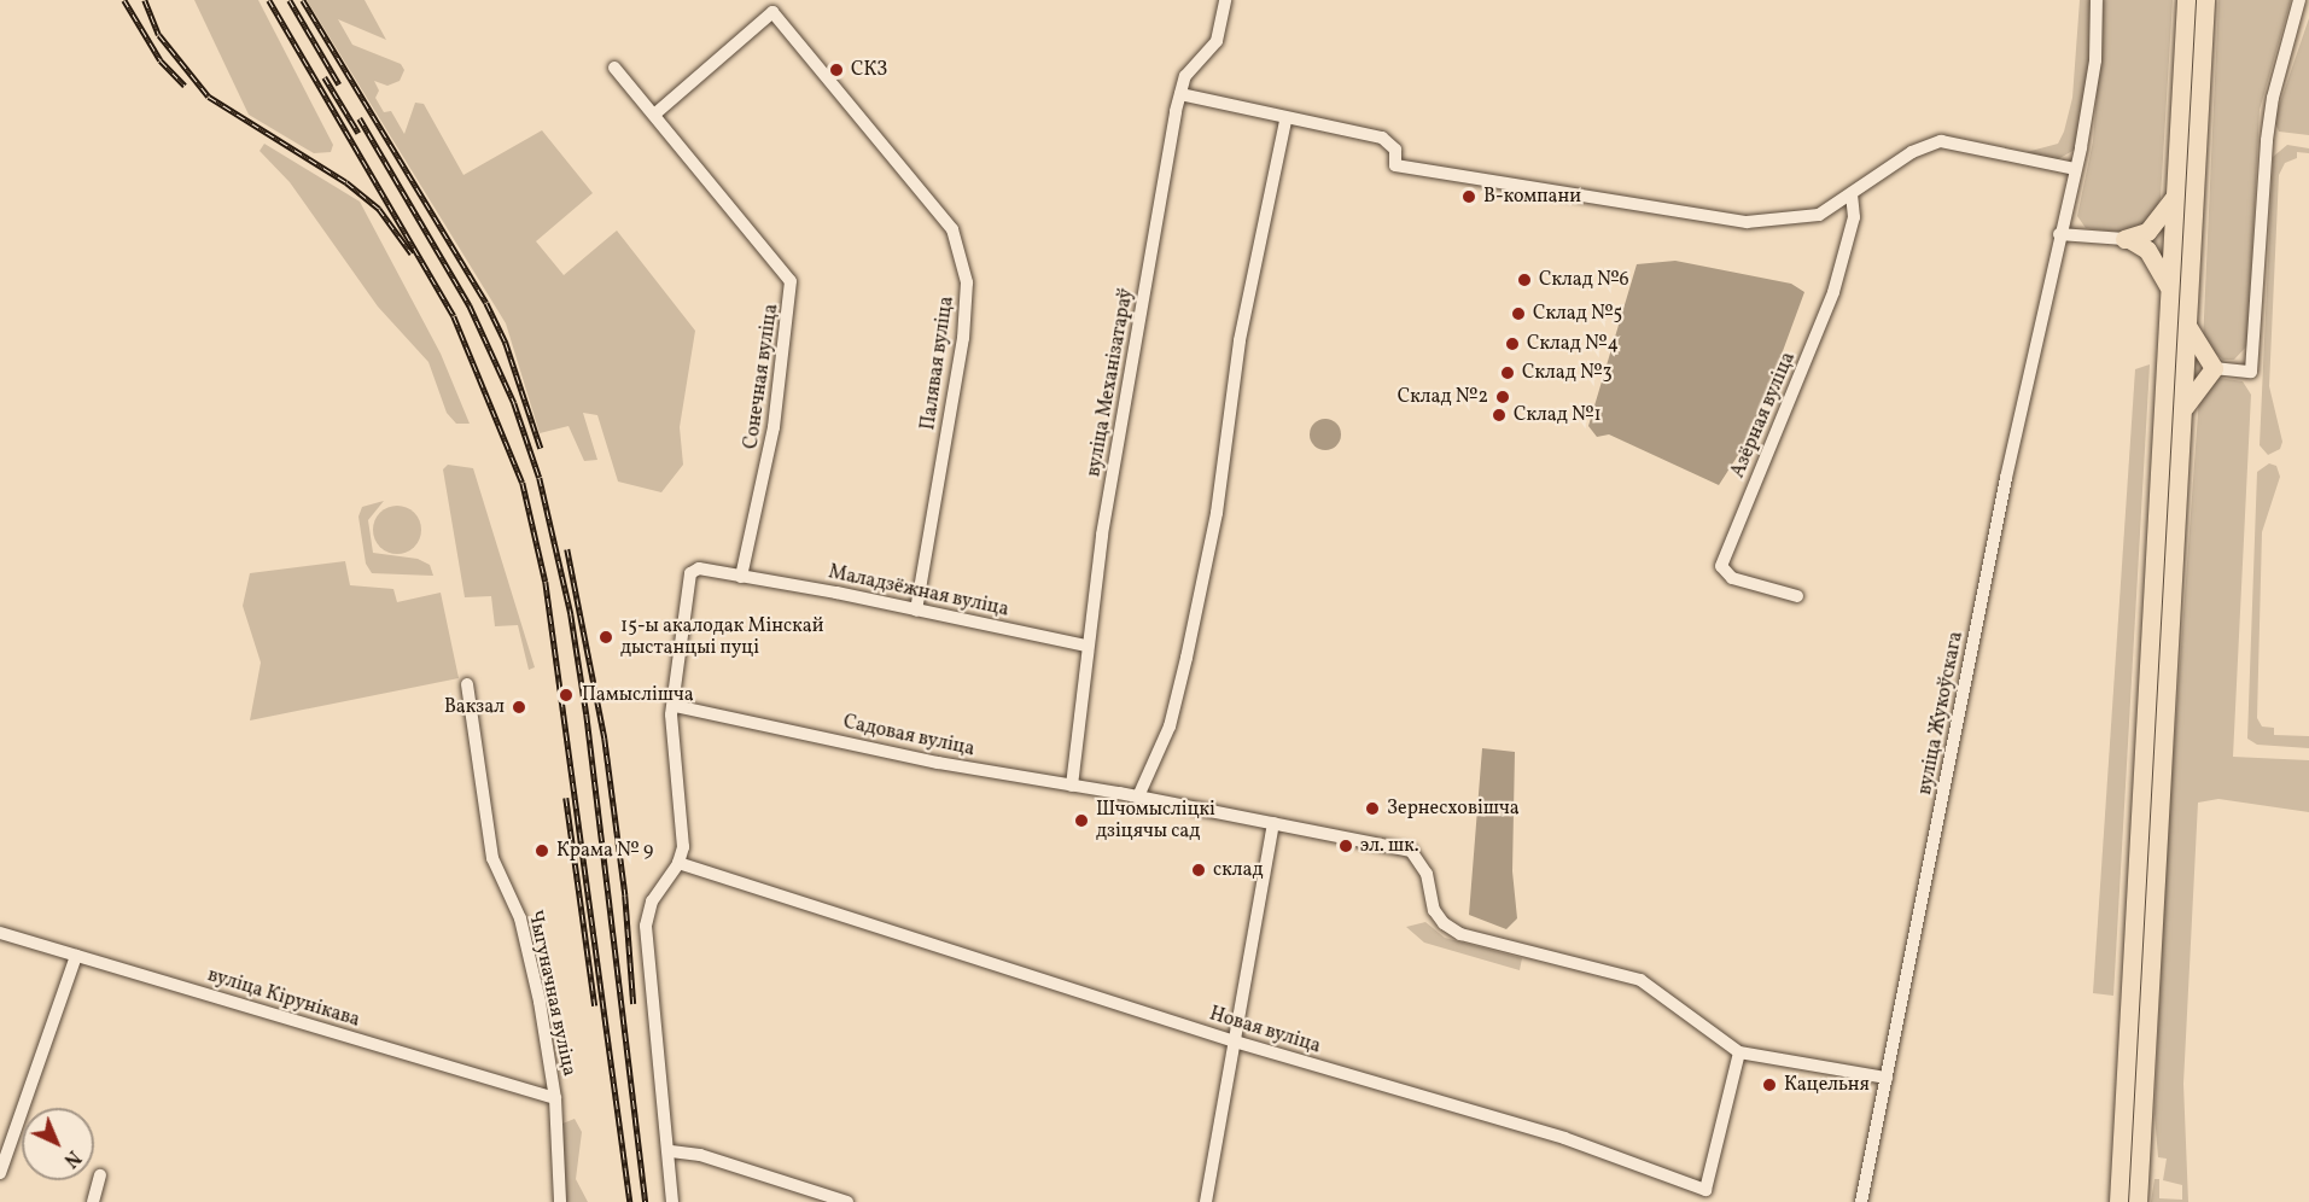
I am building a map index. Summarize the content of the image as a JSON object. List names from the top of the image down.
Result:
{
  "streets": {
    "street": [
      "Палявая вуліца",
      "Сонечная вуліца",
      "вуліца Механізатараў",
      "Азёрная вуліца",
      "Маладзёжная вуліца",
      "вуліца Жукоўскага",
      "Садовая вуліца",
      "Чыгуначная вуліца",
      "вуліца Кірунікава",
      "Новая вуліца"
    ]
  },
  "crossings": [
    ["Палявая вуліца", "Сонечная вуліца"],
    ["Палявая вуліца", "Маладзёжная вуліца"],
    ["Сонечная вуліца", "Маладзёжная вуліца"],
    ["вуліца Механізатараў", "Маладзёжная вуліца"],
    ["вуліца Механізатараў", "Садовая вуліца"],
    ["Маладзёжная вуліца", "Садовая вуліца"],
    ["Садовая вуліца", "Новая вуліца"],
    ["Чыгуначная вуліца", "вуліца Кірунікава"]
  ],
  "places": [
    "СКЗ",
    "В-компани",
    "Склад №6",
    "Склад №5",
    "Склад №4",
    "Склад №3",
    "Склад №2",
    "Склад №1",
    "15-ы акалодак Мінскай дыстанцыі пуці",
    "Памыслішча",
    "Вакзал",
    "Зернесховішча",
    "Шчомысліцкі дзіцячы сад",
    "эл. шк.",
    "Крама № 9",
    "склад",
    "Кацельня"
  ],
  "north": "bottom right"
}
